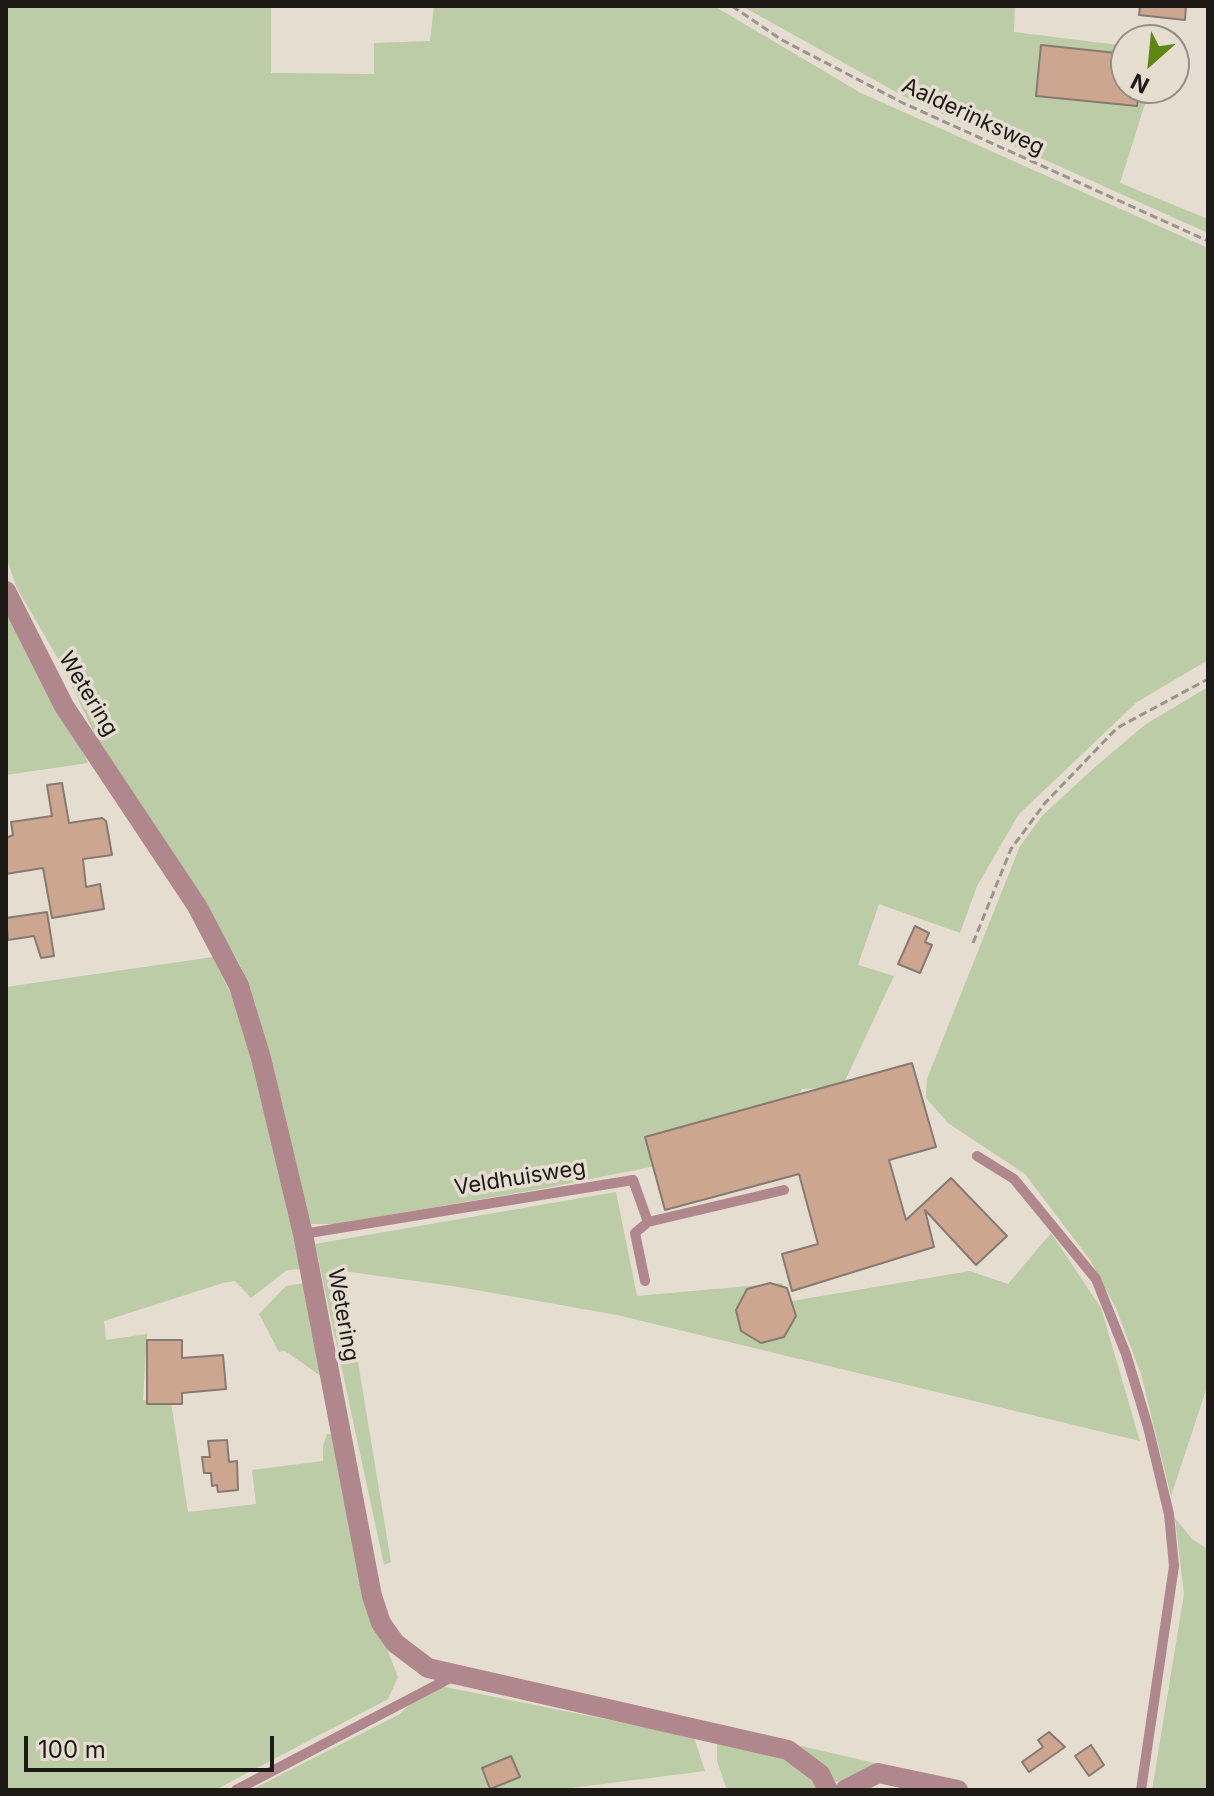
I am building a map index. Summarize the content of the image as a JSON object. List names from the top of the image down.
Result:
{
  "streets": {
    "street": ["Wetering"],
    "lane": ["Veldhuisweg"],
    "path": ["Aalderinksweg"]
  },
  "crossings": [
    ["Wetering", "Veldhuisweg"]
  ],
  "scale_bar": "100 m",
  "north": "bottom left"
}
